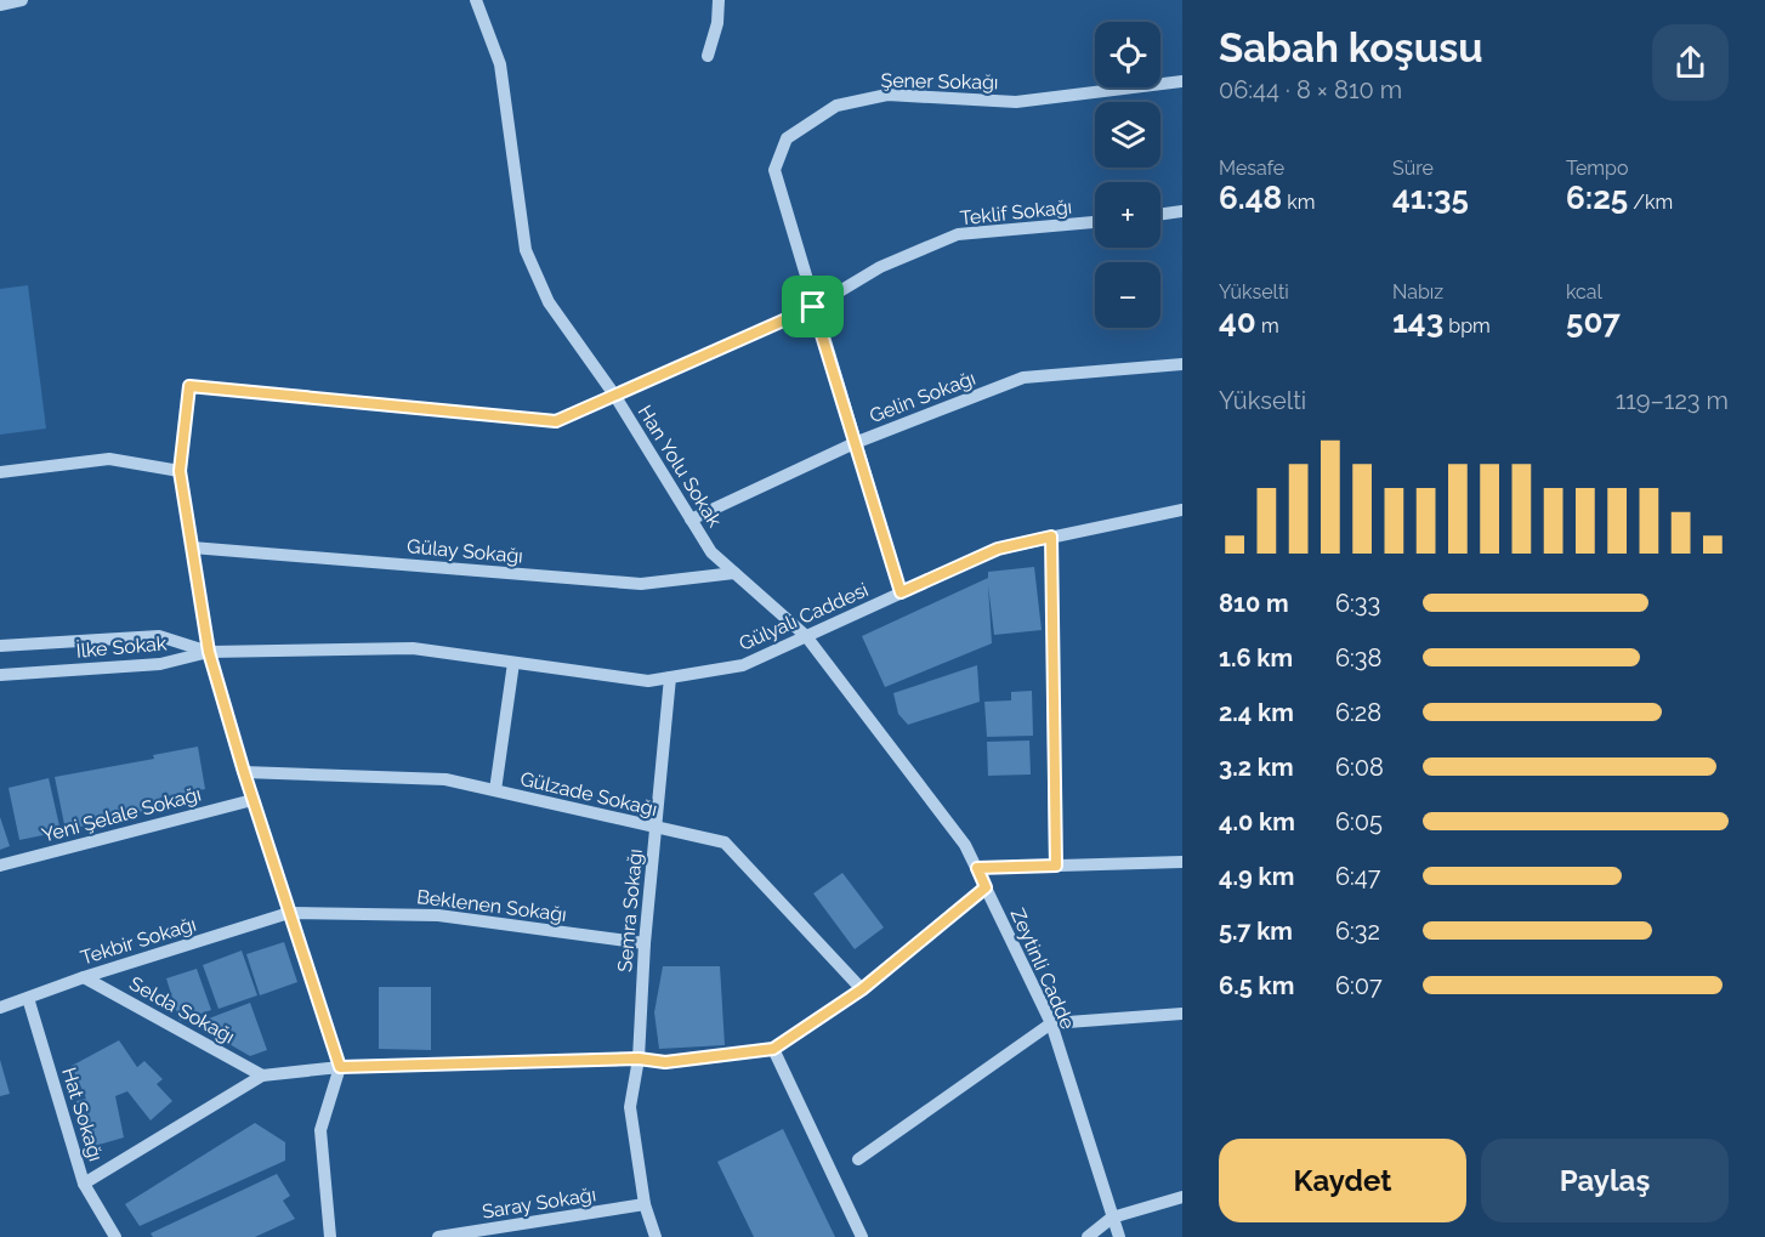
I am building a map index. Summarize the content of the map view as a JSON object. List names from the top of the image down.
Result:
{
  "streets": {
    "street": [
      "Şener Sokağı",
      "Teklif Sokağı",
      "Gelin Sokağı",
      "Han Yolu Sokak",
      "Gülay Sokağı",
      "Gülyalı Caddesi",
      "İlke Sokak",
      "Gülzade Sokağı",
      "Yeni Şelale Sokağı",
      "Beklenen Sokağı",
      "Semra Sokağı",
      "Tekbir Sokağı",
      "Zeytinli Cadde",
      "Selda Sokağı",
      "Hat Sokağı",
      "Saray Sokağı"
    ]
  },
  "crossings": [
    ["Şener Sokağı", "Teklif Sokağı"],
    ["Şener Sokağı", "Gelin Sokağı"],
    ["Şener Sokağı", "Gülyalı Caddesi"],
    ["Teklif Sokağı", "Han Yolu Sokak"],
    ["Gelin Sokağı", "Han Yolu Sokak"],
    ["Han Yolu Sokak", "Gülay Sokağı"],
    ["Han Yolu Sokak", "Gülyalı Caddesi"],
    ["Han Yolu Sokak", "Zeytinli Cadde"],
    ["Gülyalı Caddesi", "İlke Sokak"],
    ["Gülyalı Caddesi", "Semra Sokağı"],
    ["Gülyalı Caddesi", "Zeytinli Cadde"],
    ["Gülzade Sokağı", "Semra Sokağı"],
    ["Beklenen Sokağı", "Semra Sokağı"],
    ["Beklenen Sokağı", "Tekbir Sokağı"],
    ["Semra Sokağı", "Saray Sokağı"],
    ["Tekbir Sokağı", "Selda Sokağı"],
    ["Tekbir Sokağı", "Hat Sokağı"]
  ],
  "page": {
    "heading": ["Sabah koşusu", "06:44 · 8 × 810 m"],
    "map_buttons": ["+", "−"],
    "stats": [
      ["Mesafe", "6.48 km"],
      ["Süre", "41:35"],
      ["Tempo", "6:25 /km"],
      ["Yükselti", "40 m"],
      ["Nabız", "143 bpm"],
      ["kcal", "507"]
    ],
    "chart": ["Yükselti", "119–123 m"],
    "list": [
      {
        "name": "810 m",
        "note": "6:33"
      },
      {
        "name": "1.6 km",
        "note": "6:38"
      },
      {
        "name": "2.4 km",
        "note": "6:28"
      },
      {
        "name": "3.2 km",
        "note": "6:08"
      },
      {
        "name": "4.0 km",
        "note": "6:05"
      },
      {
        "name": "4.9 km",
        "note": "6:47"
      },
      {
        "name": "5.7 km",
        "note": "6:32"
      },
      {
        "name": "6.5 km",
        "note": "6:07"
      }
    ],
    "buttons": ["Kaydet", "Paylaş"]
  }
}
